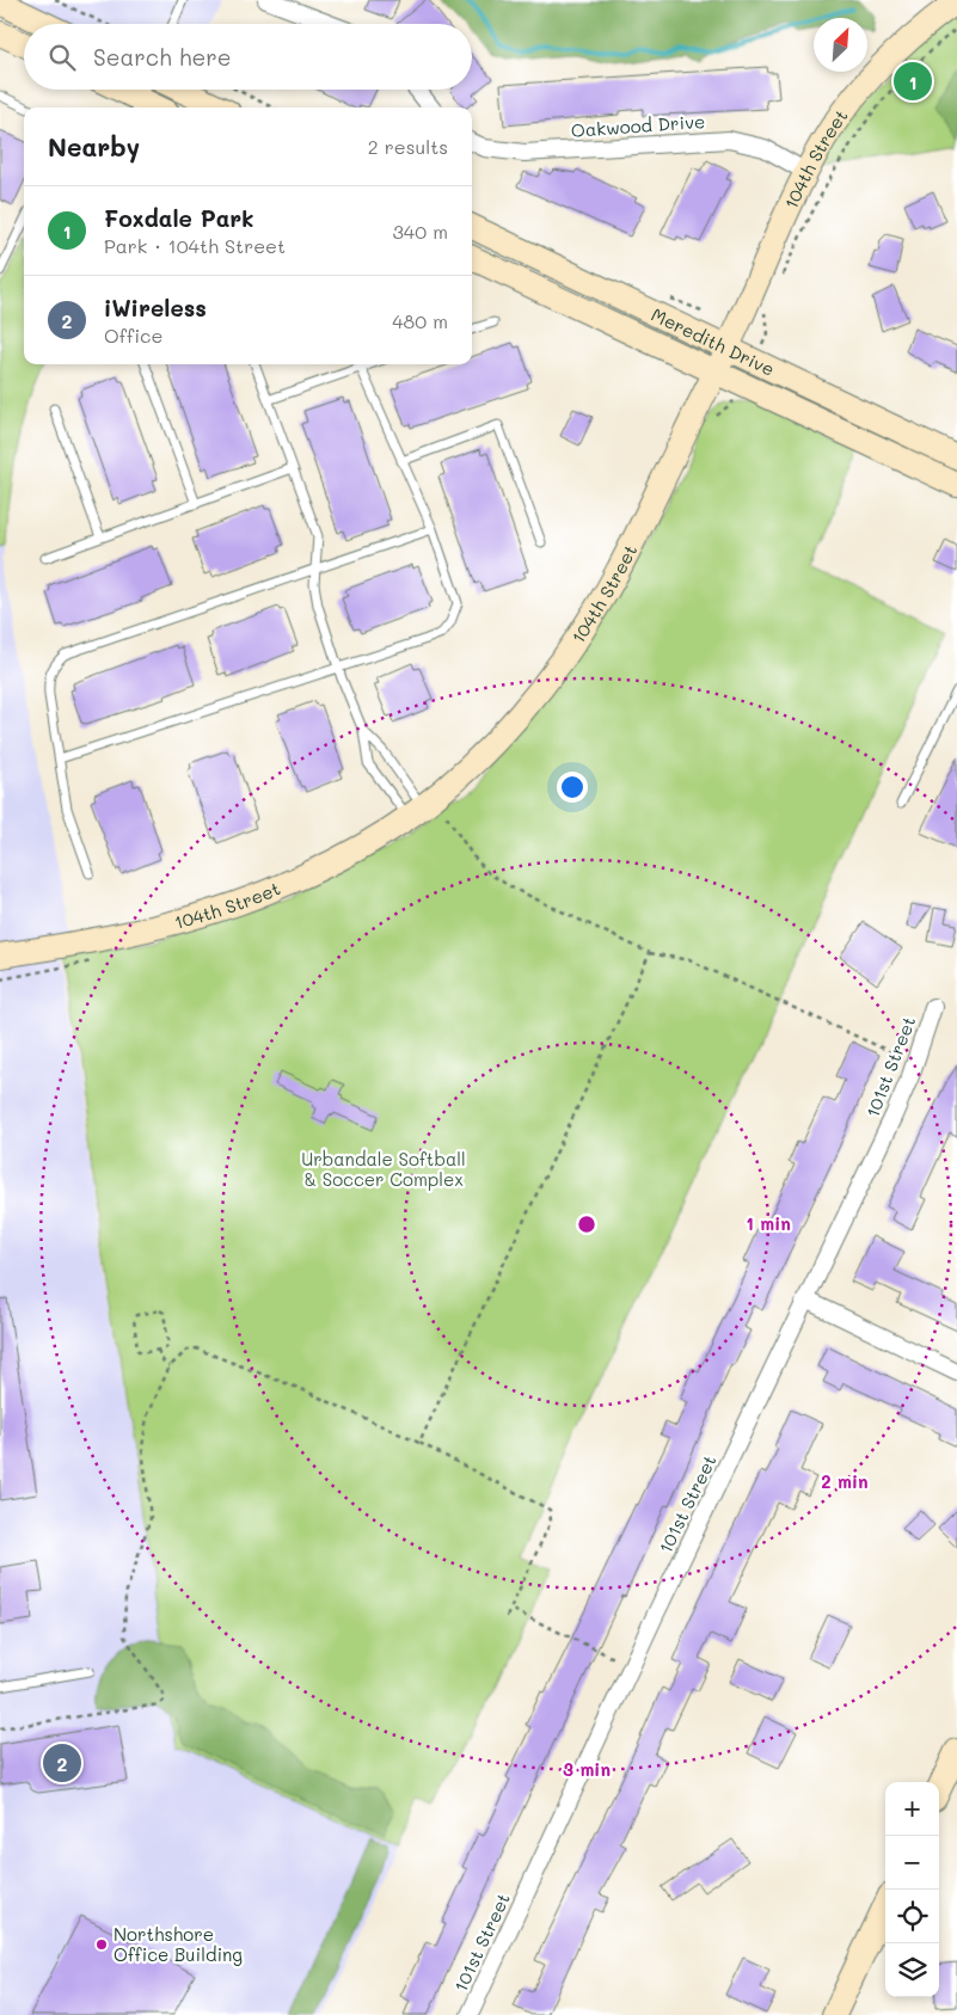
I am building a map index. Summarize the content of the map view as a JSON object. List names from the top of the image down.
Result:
{
  "streets": {
    "street": [
      "Oakwood Drive",
      "104th Street",
      "Meredith Drive",
      "101st Street"
    ]
  },
  "crossings": [
    ["Oakwood Drive", "104th Street"],
    ["104th Street", "Meredith Drive"]
  ],
  "parks": ["Urbandale Softball & Soccer Complex"],
  "places": ["Northshore Office Building"],
  "north": "top right",
  "page": {
    "search": "Search here",
    "pins": ["1", "2"],
    "heading": ["Nearby", "2 results"],
    "list": [
      {
        "mark": "1",
        "name": "Foxdale Park",
        "note": "Park · 104th Street",
        "value": "340 m"
      },
      {
        "mark": "2",
        "name": "iWireless",
        "note": "Office",
        "value": "480 m"
      }
    ],
    "map_buttons": ["+", "−"]
  },
  "rings": ["1 min", "2 min", "3 min"]
}
